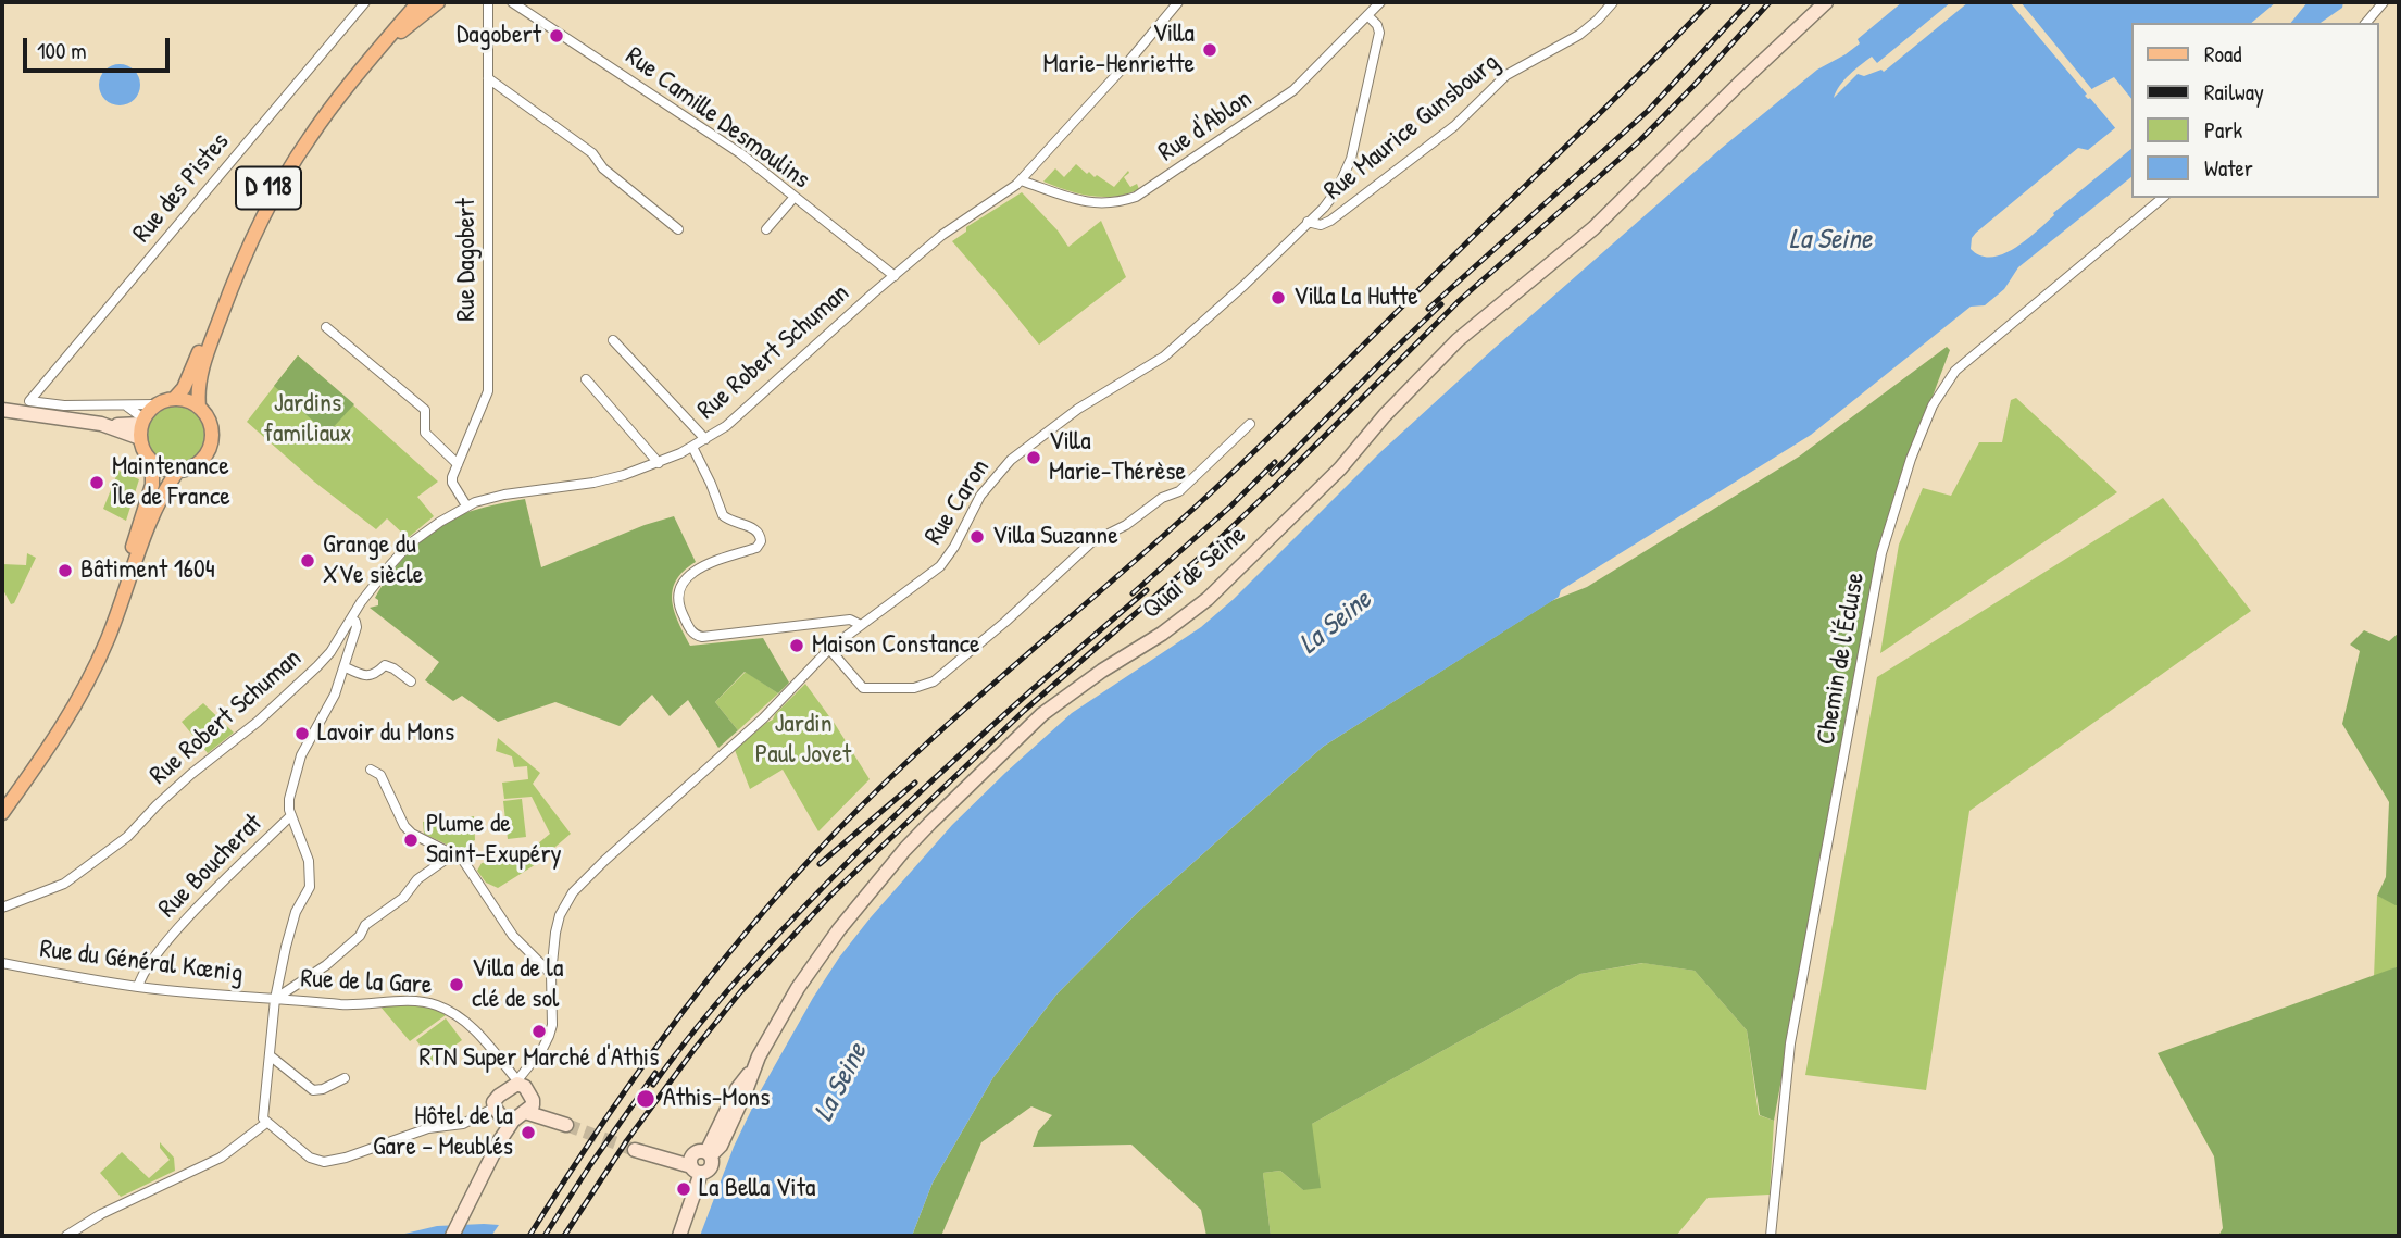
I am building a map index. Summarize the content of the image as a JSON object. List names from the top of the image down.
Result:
{
  "streets": {
    "main road": ["D 118", "Quai de Seine"],
    "street": [
      "Rue Camille Desmoulins",
      "Rue d'Ablon",
      "Rue Maurice Gunsbourg",
      "Rue des Pistes",
      "Rue Dagobert",
      "Rue Robert Schuman",
      "Rue Caron",
      "Chemin de l'Écluse",
      "Rue Boucherat",
      "Rue du Général Kœnig",
      "Rue de la Gare"
    ]
  },
  "crossings": [
    ["Rue Camille Desmoulins", "Rue Robert Schuman"],
    ["Rue d'Ablon", "Rue Robert Schuman"],
    ["Rue d'Ablon", "Rue Caron"],
    ["Rue Maurice Gunsbourg", "Rue Caron"],
    ["Rue Dagobert", "Rue Robert Schuman"],
    ["Rue Caron", "Rue de la Gare"],
    ["Rue Boucherat", "Rue du Général Kœnig"],
    ["Rue du Général Kœnig", "Rue de la Gare"]
  ],
  "water": ["La Seine"],
  "parks": ["Jardins familiaux", "Jardin Paul Jovet"],
  "places": [
    "Dagobert",
    "Villa Marie-Henriette",
    "Villa La Hutte",
    "Villa Marie-Thérèse",
    "Maintenance Île de France",
    "Villa Suzanne",
    "Grange du XVe siècle",
    "Bâtiment 1604",
    "Maison Constance",
    "Lavoir du Mons",
    "Plume de Saint-Exupéry",
    "Villa de la clé de sol",
    "RTN Super Marché d'Athis",
    "Athis-Mons",
    "Hôtel de la Gare - Meublés",
    "La Bella Vita"
  ],
  "legend": [
    "Road",
    "Railway",
    "Park",
    "Water"
  ],
  "scale_bar": "100 m"
}
